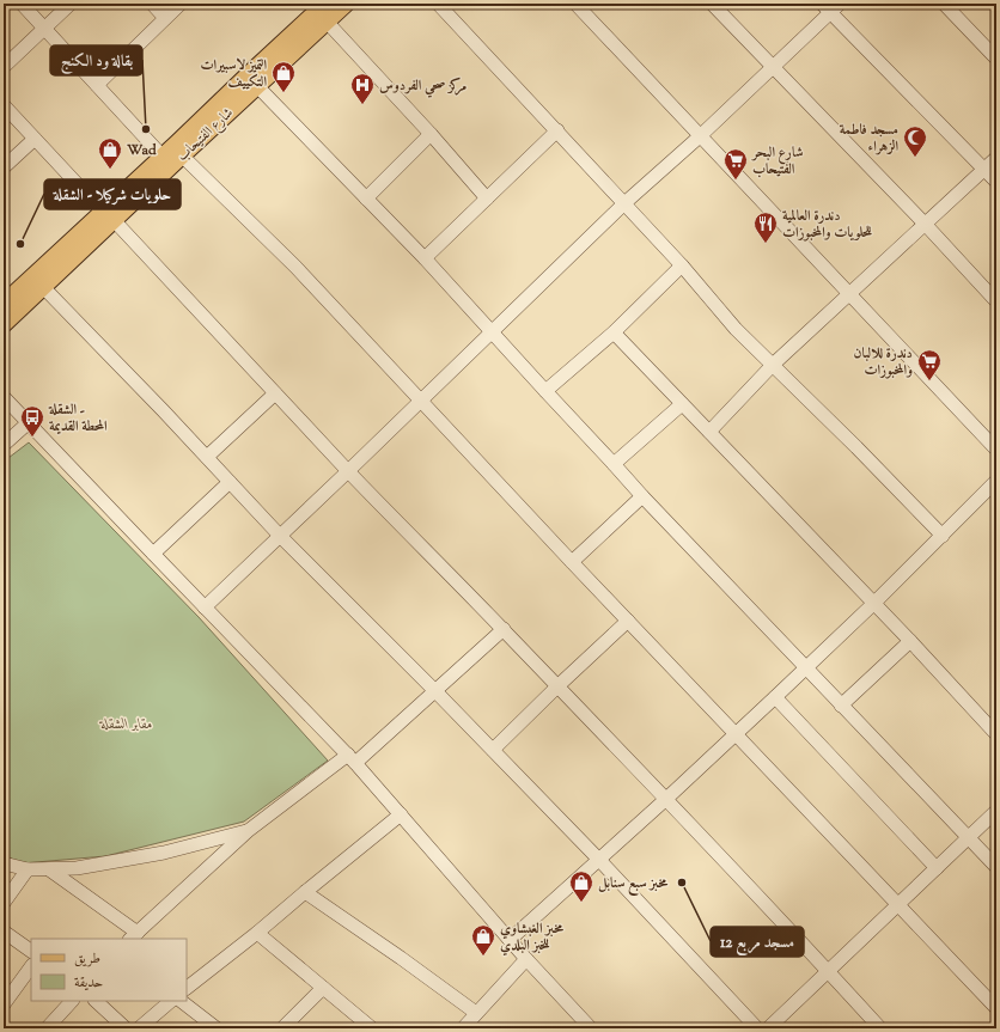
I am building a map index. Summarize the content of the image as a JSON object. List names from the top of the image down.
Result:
{
  "streets": {
    "main road": ["شارع الفتيحاب"]
  },
  "parks": ["مقابر الشقلة"],
  "places": {
    "shop": [
      "التميز لاسبيرات التكييف",
      "Wad",
      "مخبز سبع سنابل",
      "مخبز الغبشاوي للخبز البلدي"
    ],
    "hospital": ["مركز صحي الفردوس"],
    "other": ["بقالة ود الكنج", "حلويات شركيلا - الشقلة", "مسجد مربع 12"],
    "mosque": ["مسجد فاطمة الزهراء"],
    "supermarket": ["شارع البحر الفتيحاب", "دندرة للالبان والمخبوزات"],
    "restaurant": ["دندرة العالمية للحلويات والمخبوزات"],
    "bus stop": ["الشقلة - المحطة القديمة"]
  },
  "legend": ["طريق", "حديقة"]
}
